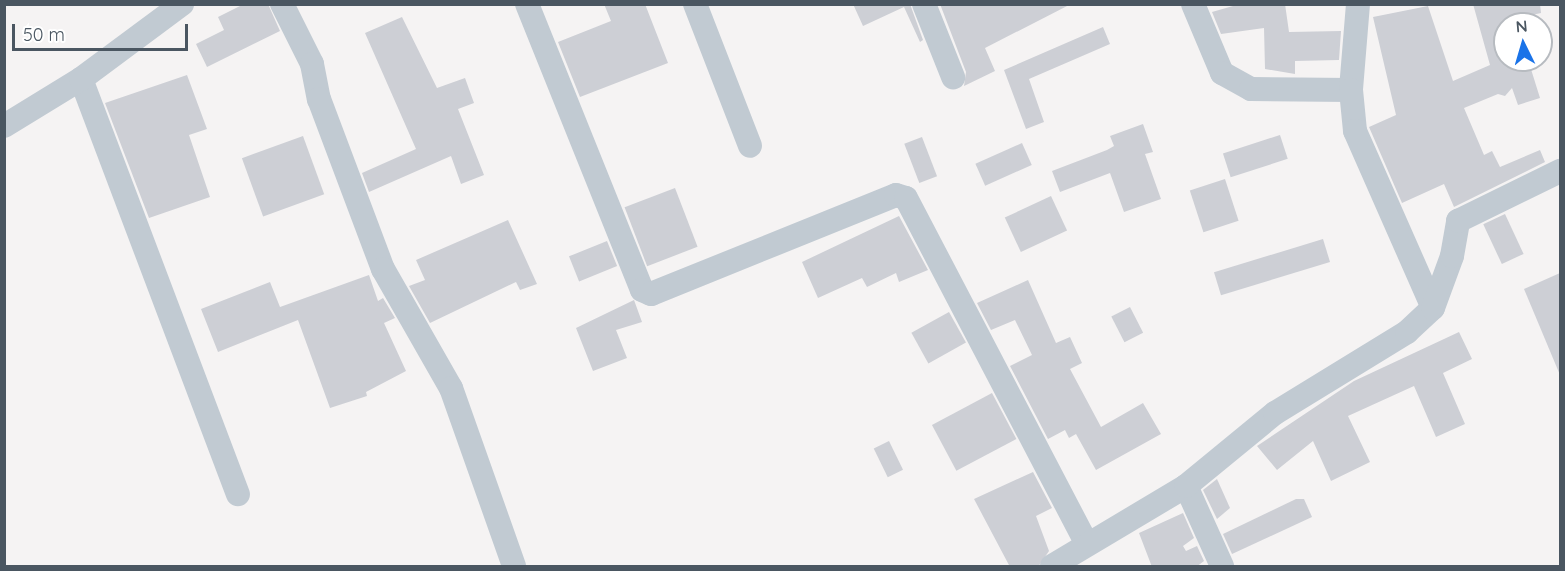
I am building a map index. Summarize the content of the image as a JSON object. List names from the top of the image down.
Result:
{
  "scale_bar": "50 m",
  "north": "top"
}
